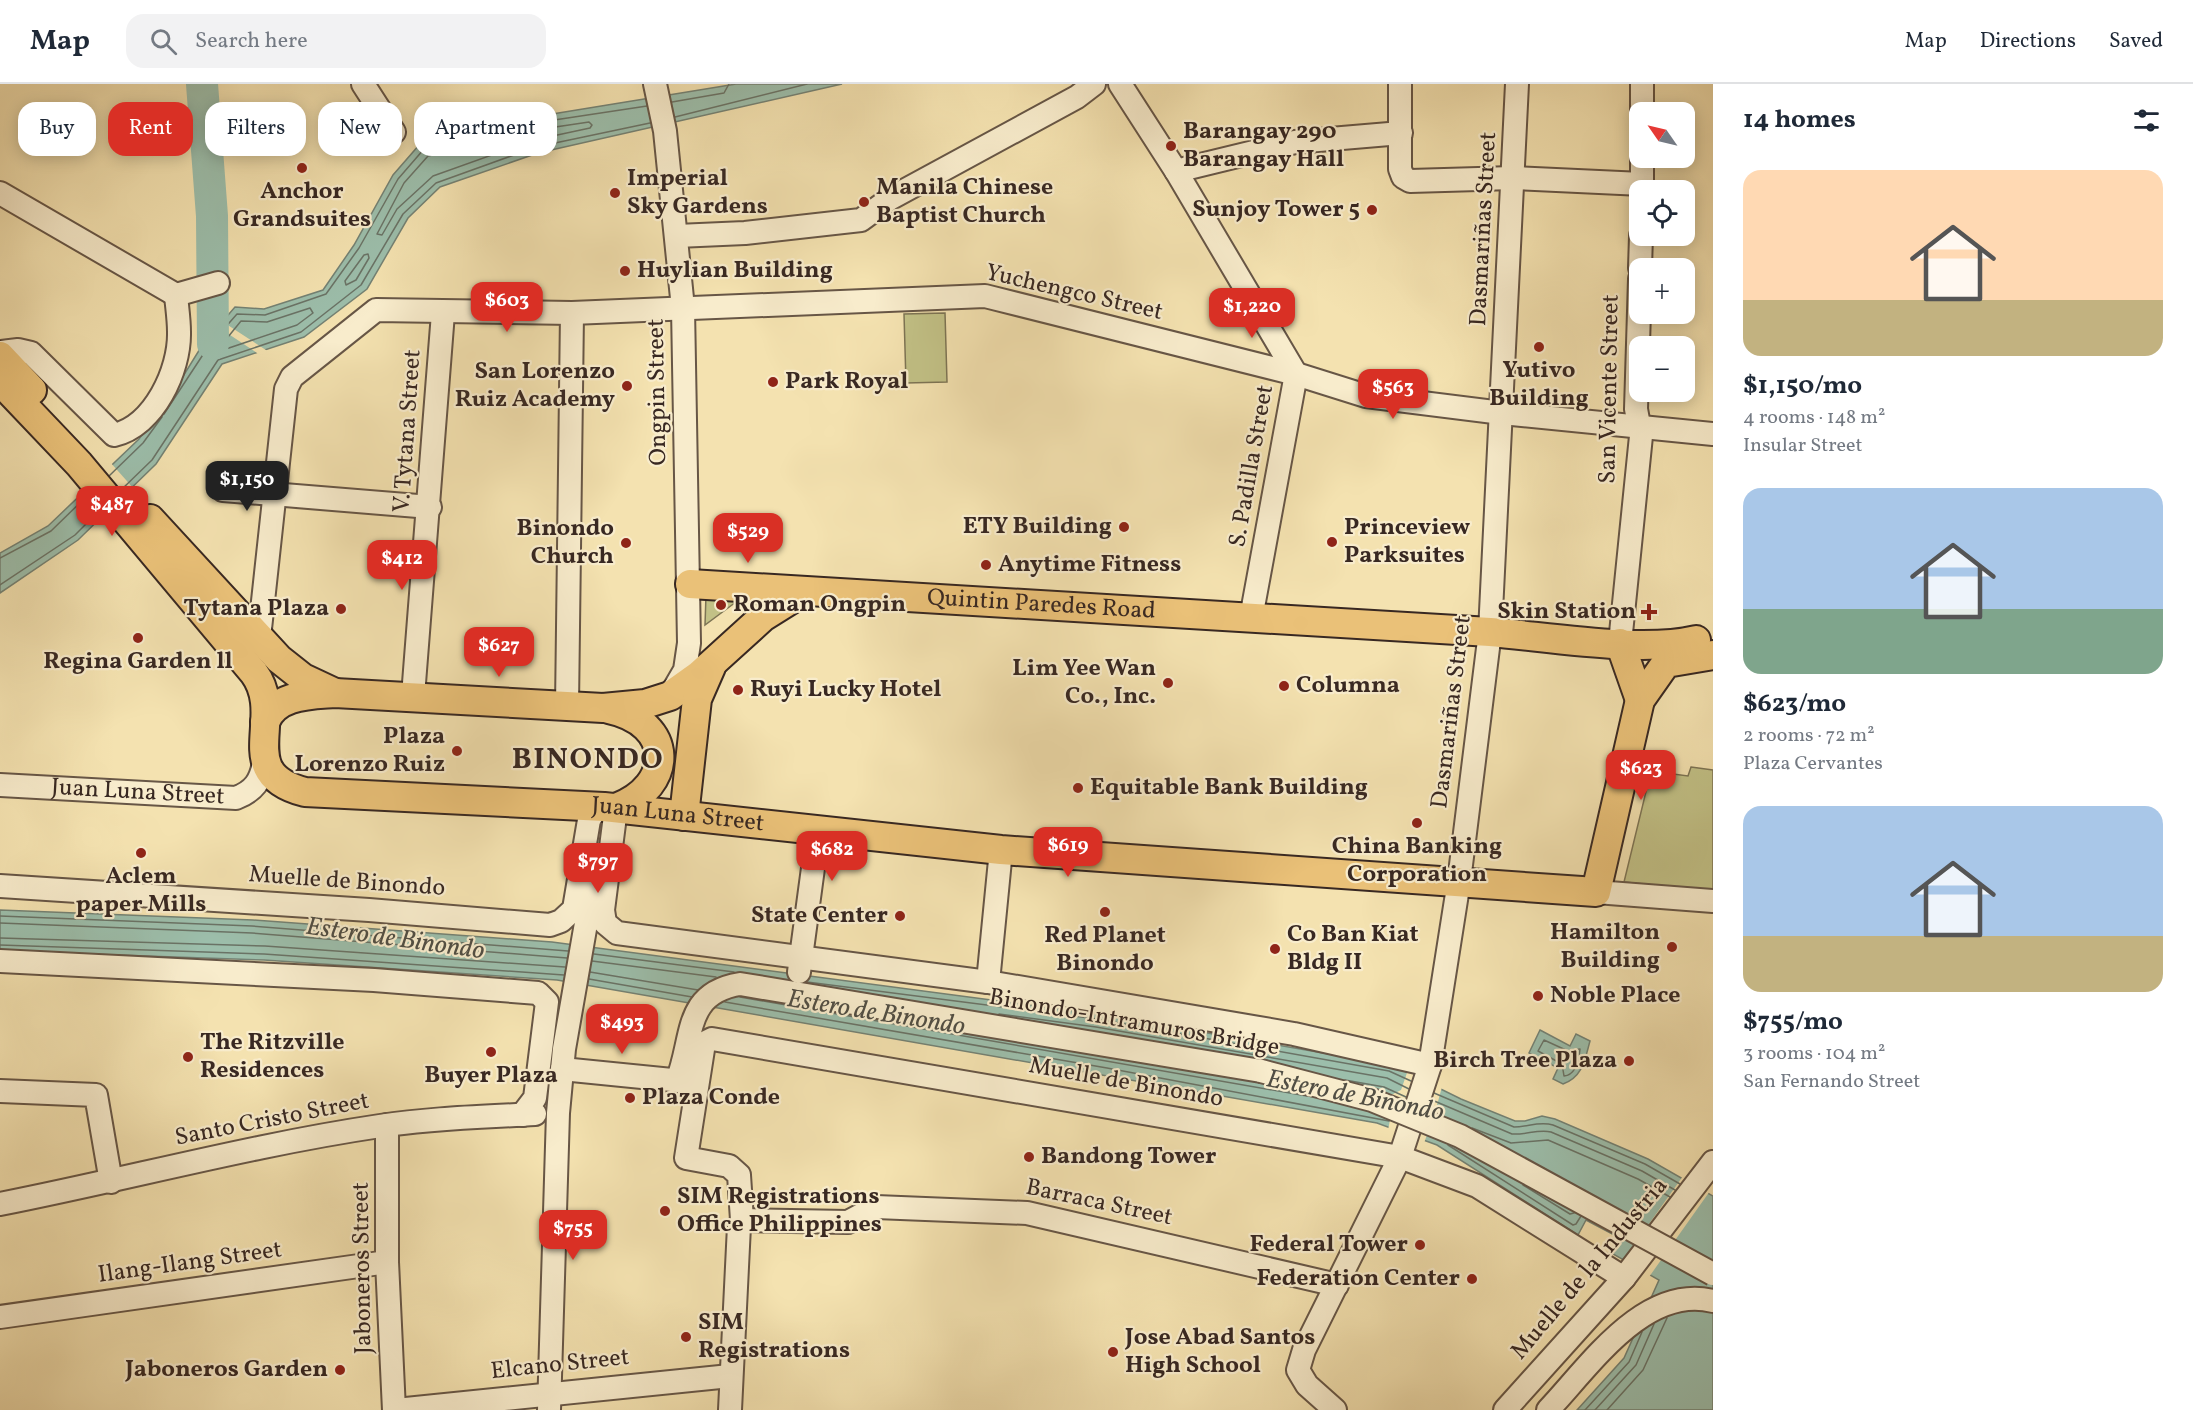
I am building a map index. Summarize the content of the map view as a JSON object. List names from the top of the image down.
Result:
{
  "streets": {
    "main road": ["Quintin Paredes Road", "Juan Luna Street"],
    "street": [
      "Dasmariñas Street",
      "Yuchengco Street",
      "San Vicente Street",
      "Ongpin Street",
      "V. Tytana Street",
      "S. Padilla Street",
      "Muelle de Binondo",
      "Binondo-Intramuros Bridge",
      "Santo Cristo Street",
      "Barraca Street",
      "Ilang-Ilang Street",
      "Jaboneros Street",
      "Muelle de la Industria",
      "Elcano Street"
    ]
  },
  "crossings": [
    ["Dasmariñas Street", "Yuchengco Street"],
    ["Dasmariñas Street", "Quintin Paredes Road"],
    ["Dasmariñas Street", "Juan Luna Street"],
    ["Dasmariñas Street", "Muelle de Binondo"],
    ["Dasmariñas Street", "Barraca Street"],
    ["Yuchengco Street", "San Vicente Street"],
    ["Yuchengco Street", "Ongpin Street"],
    ["Yuchengco Street", "V. Tytana Street"],
    ["Yuchengco Street", "S. Padilla Street"],
    ["San Vicente Street", "Quintin Paredes Road"],
    ["Ongpin Street", "Quintin Paredes Road"],
    ["S. Padilla Street", "Quintin Paredes Road"],
    ["Juan Luna Street", "Muelle de Binondo"],
    ["Muelle de Binondo", "Binondo-Intramuros Bridge"],
    ["Muelle de Binondo", "Muelle de la Industria"],
    ["Santo Cristo Street", "Jaboneros Street"],
    ["Ilang-Ilang Street", "Jaboneros Street"],
    ["Jaboneros Street", "Elcano Street"]
  ],
  "districts": ["BINONDO"],
  "water": ["Estero de Binondo"],
  "places": {
    "other": [
      "Barangay 290 Barangay Hall",
      "Anchor Grandsuites",
      "Imperial Sky Gardens",
      "Manila Chinese Baptist Church",
      "Sunjoy Tower 5",
      "Huylian Building",
      "Yutivo Building",
      "Park Royal",
      "San Lorenzo Ruiz Academy",
      "ETY Building",
      "Princeview Parksuites",
      "Binondo Church",
      "Anytime Fitness",
      "Roman Ongpin",
      "Tytana Plaza",
      "Regina Garden ll",
      "Lim Yee Wan Co., Inc.",
      "Columna",
      "Ruyi Lucky Hotel",
      "Plaza Lorenzo Ruiz",
      "Equitable Bank Building",
      "China Banking Corporation",
      "Aclem paper Mills",
      "Red Planet Binondo",
      "State Center",
      "Hamilton Building",
      "Co Ban Kiat Bldg II",
      "Noble Place",
      "Buyer Plaza",
      "The Ritzville Residences",
      "Birch Tree Plaza",
      "Plaza Conde",
      "Bandong Tower",
      "SIM Registrations Office Philippines",
      "Federal Tower",
      "Federation Center",
      "SIM Registrations",
      "Jose Abad Santos High School",
      "Jaboneros Garden"
    ],
    "health": ["Skin Station"]
  },
  "north": "top left",
  "page": {
    "header": "Map",
    "search": "Search here",
    "nav": ["Map", "Directions", "Saved"],
    "heading": "14 homes",
    "map_buttons": ["+", "−"],
    "chip": [
      "Buy",
      "Rent",
      "Filters",
      "New",
      "Apartment"
    ],
    "list": [
      {
        "name": "$1,150/mo",
        "note": "4 rooms · 148 m² · Insular Street"
      },
      {
        "name": "$623/mo",
        "note": "2 rooms · 72 m² · Plaza Cervantes"
      },
      {
        "name": "$755/mo",
        "note": "3 rooms · 104 m² · San Fernando Street"
      }
    ],
    "price": [
      "$603",
      "$1,220",
      "$563",
      "$1,150",
      "$487",
      "$529",
      "$412",
      "$627",
      "$623",
      "$619",
      "$682",
      "$797",
      "$493",
      "$755"
    ]
  }
}
